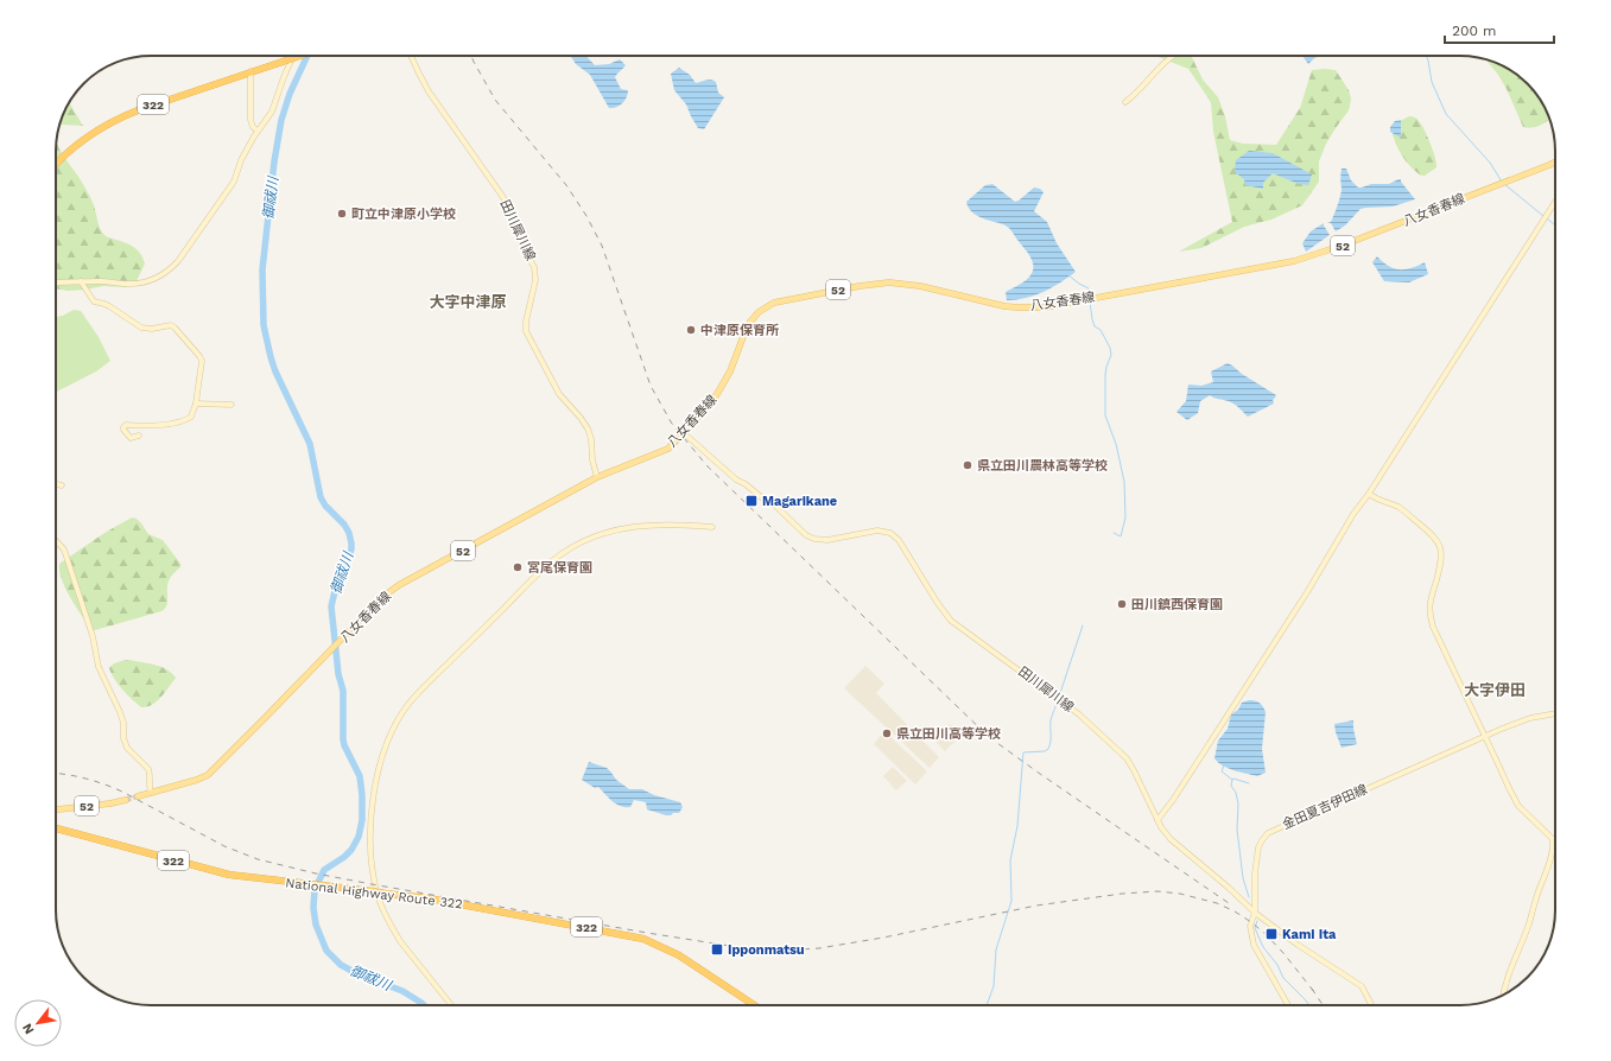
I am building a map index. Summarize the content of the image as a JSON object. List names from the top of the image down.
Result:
{
  "streets": {
    "highway": ["322", "National Highway Route 322"],
    "main road": ["八女香春線", "52"],
    "street": ["田川犀川線", "金田夏吉伊田線"]
  },
  "crossings": [
    ["八女香春線", "田川犀川線"],
    ["田川犀川線", "金田夏吉伊田線"]
  ],
  "districts": ["大字中津原", "大字伊田"],
  "water": ["御祓川"],
  "places": {
    "other": [
      "町立中津原小学校",
      "中津原保育所",
      "県立田川農林高等学校",
      "宮尾保育園",
      "田川鎮西保育園",
      "県立田川高等学校"
    ],
    "transit": ["Magarikane", "Kami Ita", "Ipponmatsu"]
  },
  "scale_bar": "200 m",
  "north": "bottom left"
}
